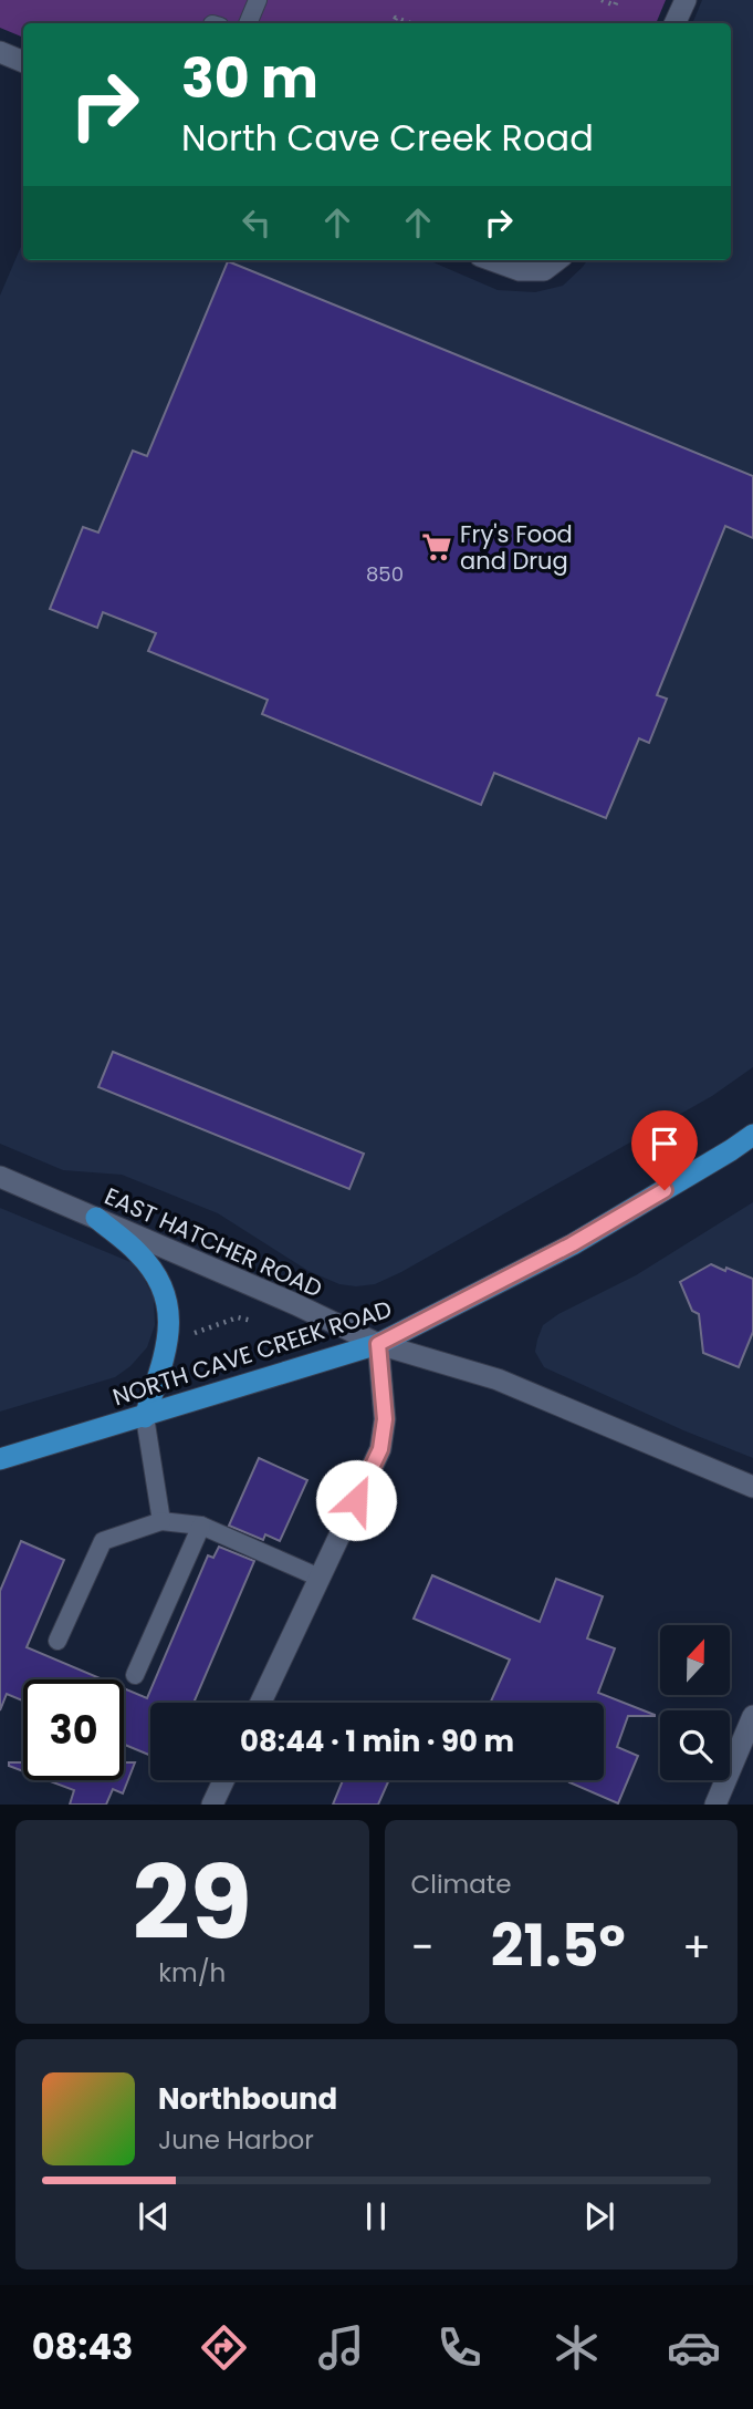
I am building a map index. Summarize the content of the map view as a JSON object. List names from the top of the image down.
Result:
{
  "streets": {
    "main road": ["NORTH CAVE CREEK ROAD"],
    "street": ["EAST HATCHER ROAD"]
  },
  "crossings": [
    ["EAST HATCHER ROAD", "NORTH CAVE CREEK ROAD"]
  ],
  "places": {
    "supermarket": ["Fry's Food and Drug"]
  },
  "house_numbers": ["850"],
  "north": "top",
  "page": {
    "turn": ["30 m", "North Cave Creek Road"],
    "limit": "30",
    "trip": "08:44 · 1 min · 90 m",
    "tile": [
      ["29", "km/h"],
      "Climate"
    ],
    "heat": ["−", "21.5°", "+"],
    "song": ["Northbound", "June Harbor"],
    "tabs": "08:43"
  }
}
